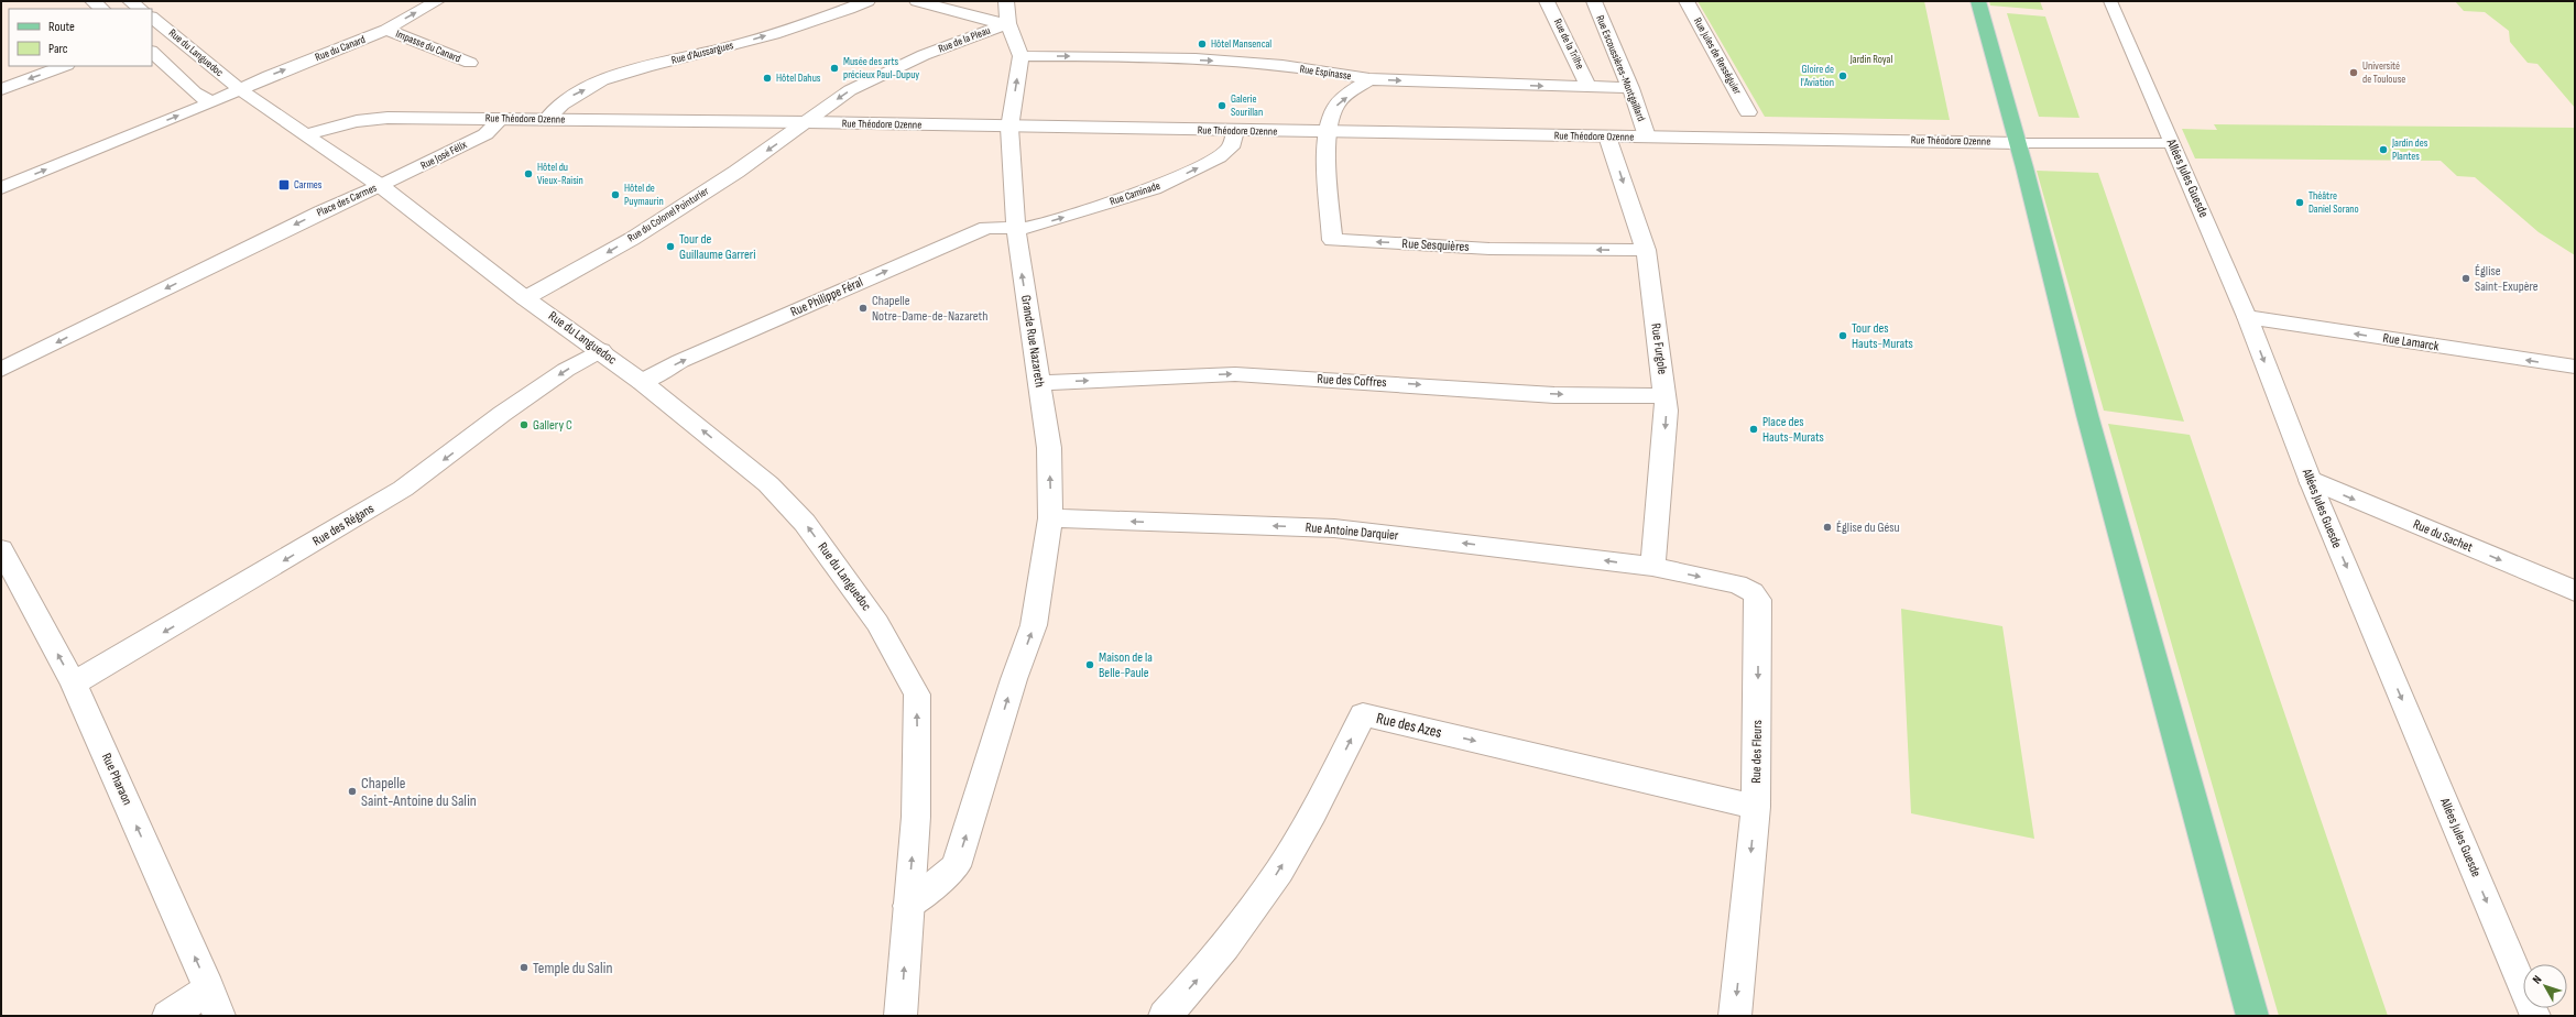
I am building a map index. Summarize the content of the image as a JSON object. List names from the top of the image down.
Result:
{
  "streets": {
    "street": [
      "Rue de la Pleau",
      "Rue de la Trilhe",
      "Impasse du Canard",
      "Rue du Canard",
      "Rue du Languedoc",
      "Rue d'Aussargues",
      "Rue Jules de Rességuier",
      "Rue Escoussières-Montgaillard",
      "Rue Espinasse",
      "Rue Théodore Ozenne",
      "Rue José Félix",
      "Allées Jules Guesde",
      "Rue Caminade",
      "Place des Carmes",
      "Rue du Colonel Pointurier",
      "Rue Sesquières",
      "Rue Philippe Féral",
      "Grande Rue Nazareth",
      "Rue Lamarck",
      "Rue Furgole",
      "Rue des Coffres",
      "Rue des Régans",
      "Rue Antoine Darquier",
      "Rue du Sachet",
      "Rue des Azes",
      "Rue des Fleurs",
      "Rue Pharaon"
    ]
  },
  "crossings": [
    ["Rue de la Pleau", "Rue Théodore Ozenne"],
    ["Rue de la Pleau", "Rue du Colonel Pointurier"],
    ["Rue de la Pleau", "Grande Rue Nazareth"],
    ["Rue de la Trilhe", "Rue Espinasse"],
    ["Impasse du Canard", "Rue du Canard"],
    ["Rue du Canard", "Rue du Languedoc"],
    ["Rue du Canard", "Place des Carmes"],
    ["Rue du Languedoc", "Rue José Félix"],
    ["Rue du Languedoc", "Place des Carmes"],
    ["Rue du Languedoc", "Rue du Colonel Pointurier"],
    ["Rue du Languedoc", "Rue Philippe Féral"],
    ["Rue du Languedoc", "Grande Rue Nazareth"],
    ["Rue du Languedoc", "Rue des Régans"],
    ["Rue d'Aussargues", "Rue Théodore Ozenne"],
    ["Rue Escoussières-Montgaillard", "Rue Espinasse"],
    ["Rue Escoussières-Montgaillard", "Rue Théodore Ozenne"],
    ["Rue Espinasse", "Grande Rue Nazareth"],
    ["Rue Théodore Ozenne", "Rue José Félix"],
    ["Rue Théodore Ozenne", "Allées Jules Guesde"],
    ["Rue Théodore Ozenne", "Rue Caminade"],
    ["Rue Théodore Ozenne", "Place des Carmes"],
    ["Rue Théodore Ozenne", "Rue du Colonel Pointurier"],
    ["Rue Théodore Ozenne", "Rue Sesquières"],
    ["Rue Théodore Ozenne", "Grande Rue Nazareth"],
    ["Rue Théodore Ozenne", "Rue Furgole"],
    ["Rue José Félix", "Place des Carmes"],
    ["Allées Jules Guesde", "Rue Lamarck"],
    ["Allées Jules Guesde", "Rue du Sachet"],
    ["Rue Caminade", "Rue Philippe Féral"],
    ["Rue Caminade", "Grande Rue Nazareth"],
    ["Rue Sesquières", "Rue Furgole"],
    ["Rue Philippe Féral", "Grande Rue Nazareth"],
    ["Grande Rue Nazareth", "Rue des Coffres"],
    ["Grande Rue Nazareth", "Rue Antoine Darquier"],
    ["Rue Furgole", "Rue des Coffres"],
    ["Rue Furgole", "Rue Antoine Darquier"],
    ["Rue Furgole", "Rue des Fleurs"],
    ["Rue des Régans", "Rue Pharaon"],
    ["Rue Antoine Darquier", "Rue des Fleurs"],
    ["Rue des Azes", "Rue des Fleurs"]
  ],
  "one_way": [
    "Rue de la Pleau",
    "Rue du Canard",
    "Rue du Languedoc",
    "Rue d'Aussargues",
    "Rue Espinasse",
    "Allées Jules Guesde",
    "Rue Caminade",
    "Rue du Colonel Pointurier",
    "Rue Sesquières",
    "Rue Philippe Féral",
    "Grande Rue Nazareth",
    "Rue Lamarck",
    "Rue Furgole",
    "Rue des Coffres",
    "Rue des Régans",
    "Rue Antoine Darquier",
    "Rue du Sachet",
    "Rue des Azes",
    "Rue des Fleurs",
    "Rue Pharaon"
  ],
  "parks": ["Jardin Royal"],
  "places": {
    "other": [
      "Hôtel Mansencal",
      "Musée des arts précieux Paul-Dupuy",
      "Université de Toulouse",
      "Gloire de l'Aviation",
      "Hôtel Dahus",
      "Galerie Sourillan",
      "Jardin des Plantes",
      "Hôtel du Vieux-Raisin",
      "Hôtel de Puymaurin",
      "Théâtre Daniel Sorano",
      "Tour de Guillaume Garreri",
      "Église Saint-Exupère",
      "Chapelle Notre-Dame-de-Nazareth",
      "Tour des Hauts-Murats",
      "Gallery C",
      "Place des Hauts-Murats",
      "Église du Gésu",
      "Maison de la Belle-Paule",
      "Chapelle Saint-Antoine du Salin",
      "Temple du Salin"
    ],
    "transit": ["Carmes"]
  },
  "legend": ["Route", "Parc"],
  "north": "top left"
}
